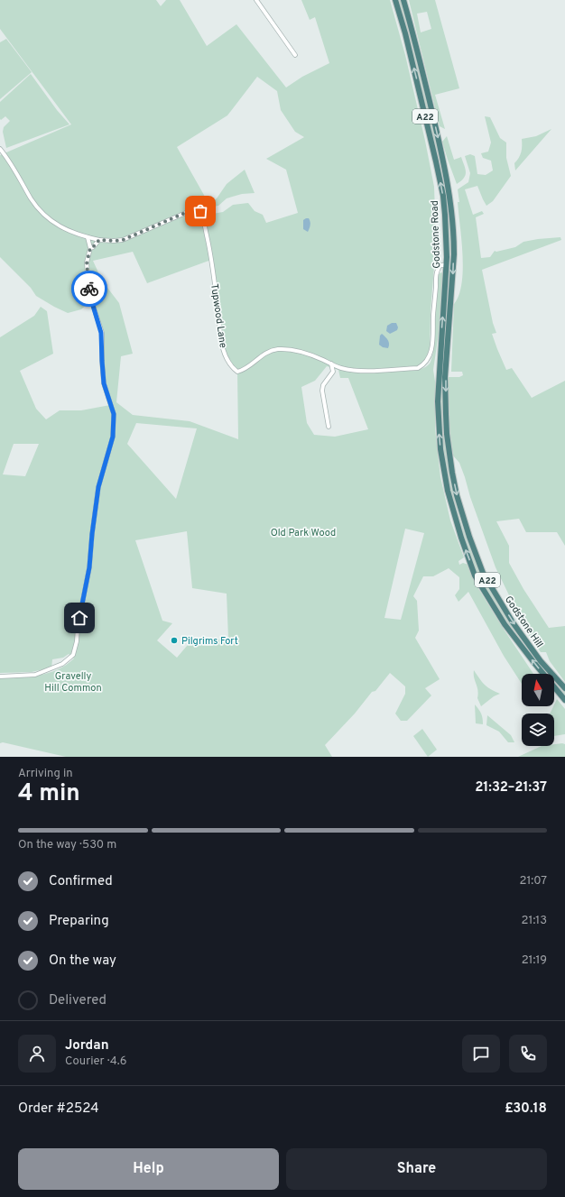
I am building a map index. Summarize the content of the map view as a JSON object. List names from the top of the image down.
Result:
{
  "streets": {
    "highway": ["A22", "Godstone Road", "Godstone Hill"],
    "street": ["Tupwood Lane"]
  },
  "crossings": [
    ["Godstone Road", "Tupwood Lane"],
    ["Godstone Road", "Godstone Hill"]
  ],
  "parks": ["Old Park Wood", "Gravelly Hill Common"],
  "places": ["Pilgrims Fort"],
  "north": "top",
  "page": {
    "heading": ["4 min", "Arriving in", "21:32–21:37"],
    "panel": [
      "Jordan",
      "Courier · 4.6",
      "Order #2524",
      "£30.18"
    ],
    "bar": "On the way · 530 m",
    "list": [
      ["Confirmed", "21:07"],
      ["Preparing", "21:13"],
      ["On the way", "21:19"],
      "Delivered"
    ],
    "buttons": ["Help", "Share"]
  }
}
